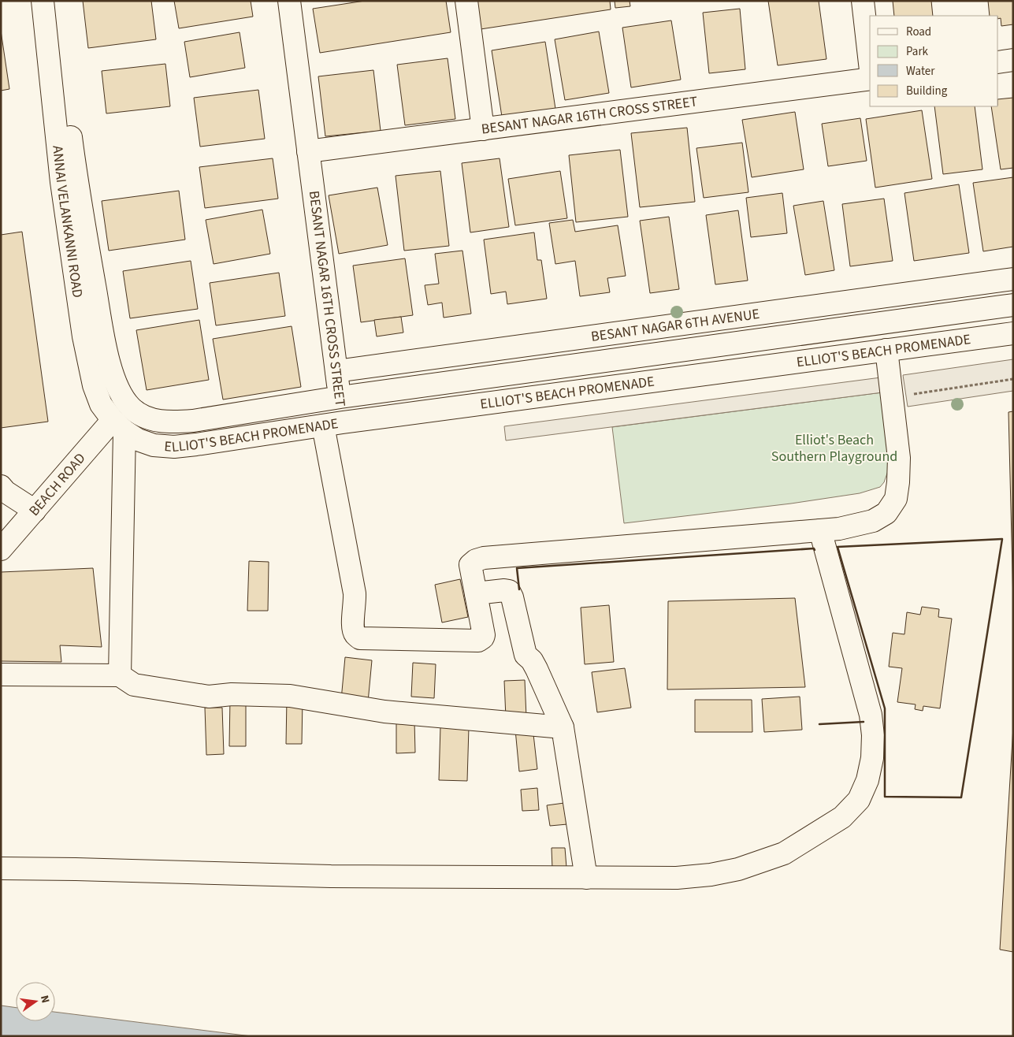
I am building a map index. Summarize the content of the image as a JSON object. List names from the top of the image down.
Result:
{
  "streets": {
    "street": [
      "BESANT NAGAR 16TH CROSS STREET",
      "ANNAI VELANKANNI ROAD",
      "BESANT NAGAR 6TH AVENUE",
      "ELLIOT'S BEACH PROMENADE",
      "BEACH ROAD"
    ]
  },
  "crossings": [
    ["BESANT NAGAR 16TH CROSS STREET", "BESANT NAGAR 6TH AVENUE"],
    ["BESANT NAGAR 16TH CROSS STREET", "ELLIOT'S BEACH PROMENADE"],
    ["ANNAI VELANKANNI ROAD", "ELLIOT'S BEACH PROMENADE"],
    ["ANNAI VELANKANNI ROAD", "BEACH ROAD"],
    ["ELLIOT'S BEACH PROMENADE", "BEACH ROAD"]
  ],
  "parks": ["Elliot's Beach Southern Playground"],
  "legend": [
    "Road",
    "Park",
    "Water",
    "Building"
  ],
  "north": "right"
}
